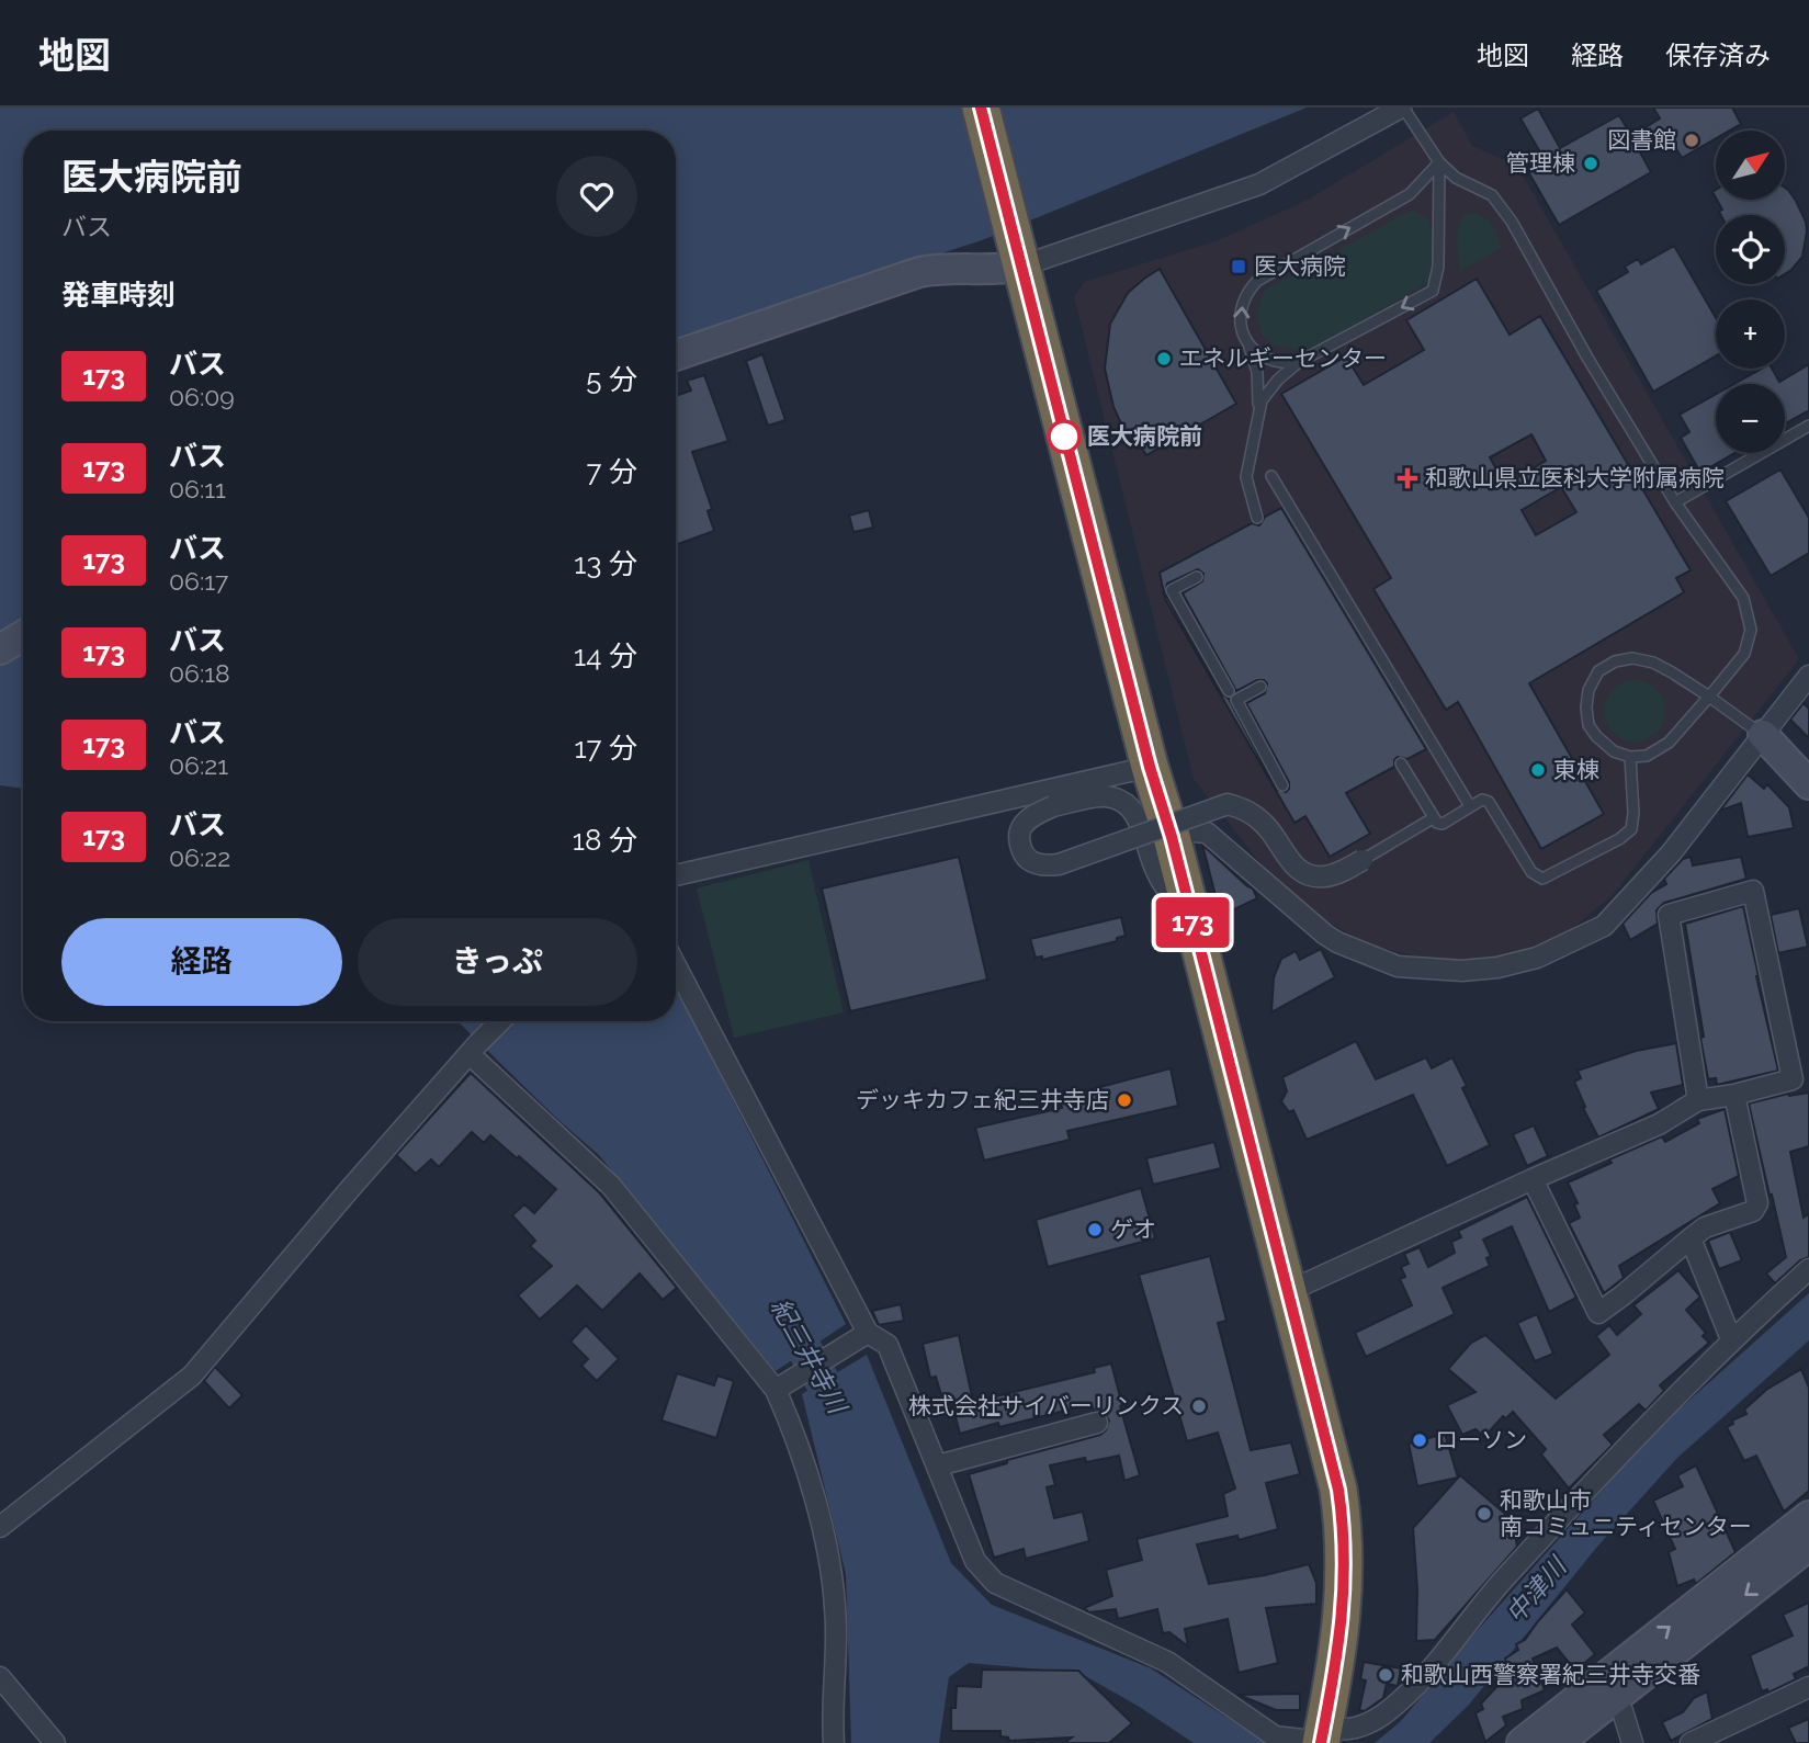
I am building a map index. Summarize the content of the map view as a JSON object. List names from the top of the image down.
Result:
{
  "water": ["紀三井寺川", "中津川"],
  "places": {
    "other": [
      "図書館",
      "管理棟",
      "エネルギーセンター",
      "医大病院前",
      "東棟",
      "デッキカフェ紀三井寺店",
      "ゲオ",
      "株式会社サイバーリンクス",
      "ローソン",
      "和歌山市 南コミュニティセンター",
      "和歌山西警察署紀三井寺交番"
    ],
    "transit": ["医大病院"],
    "health": ["和歌山県立医科大学附属病院"]
  },
  "lines": ["bus line 173"],
  "north": "top right",
  "page": {
    "header": "地図",
    "nav": ["地図", "経路", "保存済み"],
    "on_map": "173",
    "map_buttons": ["+", "−"],
    "heading": [
      ["医大病院前", "バス"],
      "発車時刻"
    ],
    "list": [
      {
        "mark": "173",
        "name": "バス",
        "note": "06:09",
        "value": "5 分"
      },
      {
        "mark": "173",
        "name": "バス",
        "note": "06:11",
        "value": "7 分"
      },
      {
        "mark": "173",
        "name": "バス",
        "note": "06:17",
        "value": "13 分"
      },
      {
        "mark": "173",
        "name": "バス",
        "note": "06:18",
        "value": "14 分"
      },
      {
        "mark": "173",
        "name": "バス",
        "note": "06:21",
        "value": "17 分"
      },
      {
        "mark": "173",
        "name": "バス",
        "note": "06:22",
        "value": "18 分"
      }
    ],
    "buttons": ["経路", "きっぷ"]
  }
}
